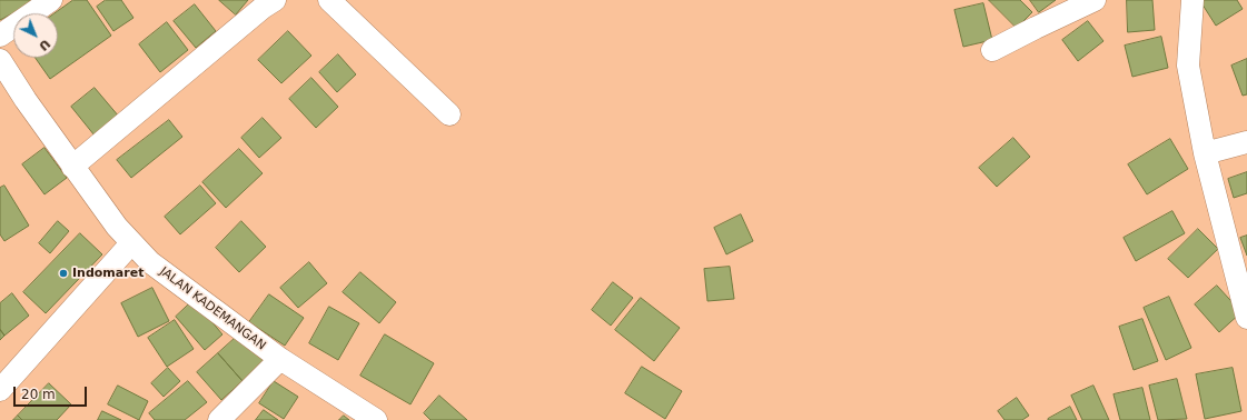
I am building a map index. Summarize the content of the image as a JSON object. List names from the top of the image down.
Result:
{
  "streets": {
    "street": ["JALAN KADEMANGAN"]
  },
  "places": ["Indomaret"],
  "scale_bar": "20 m",
  "north": "bottom right"
}
